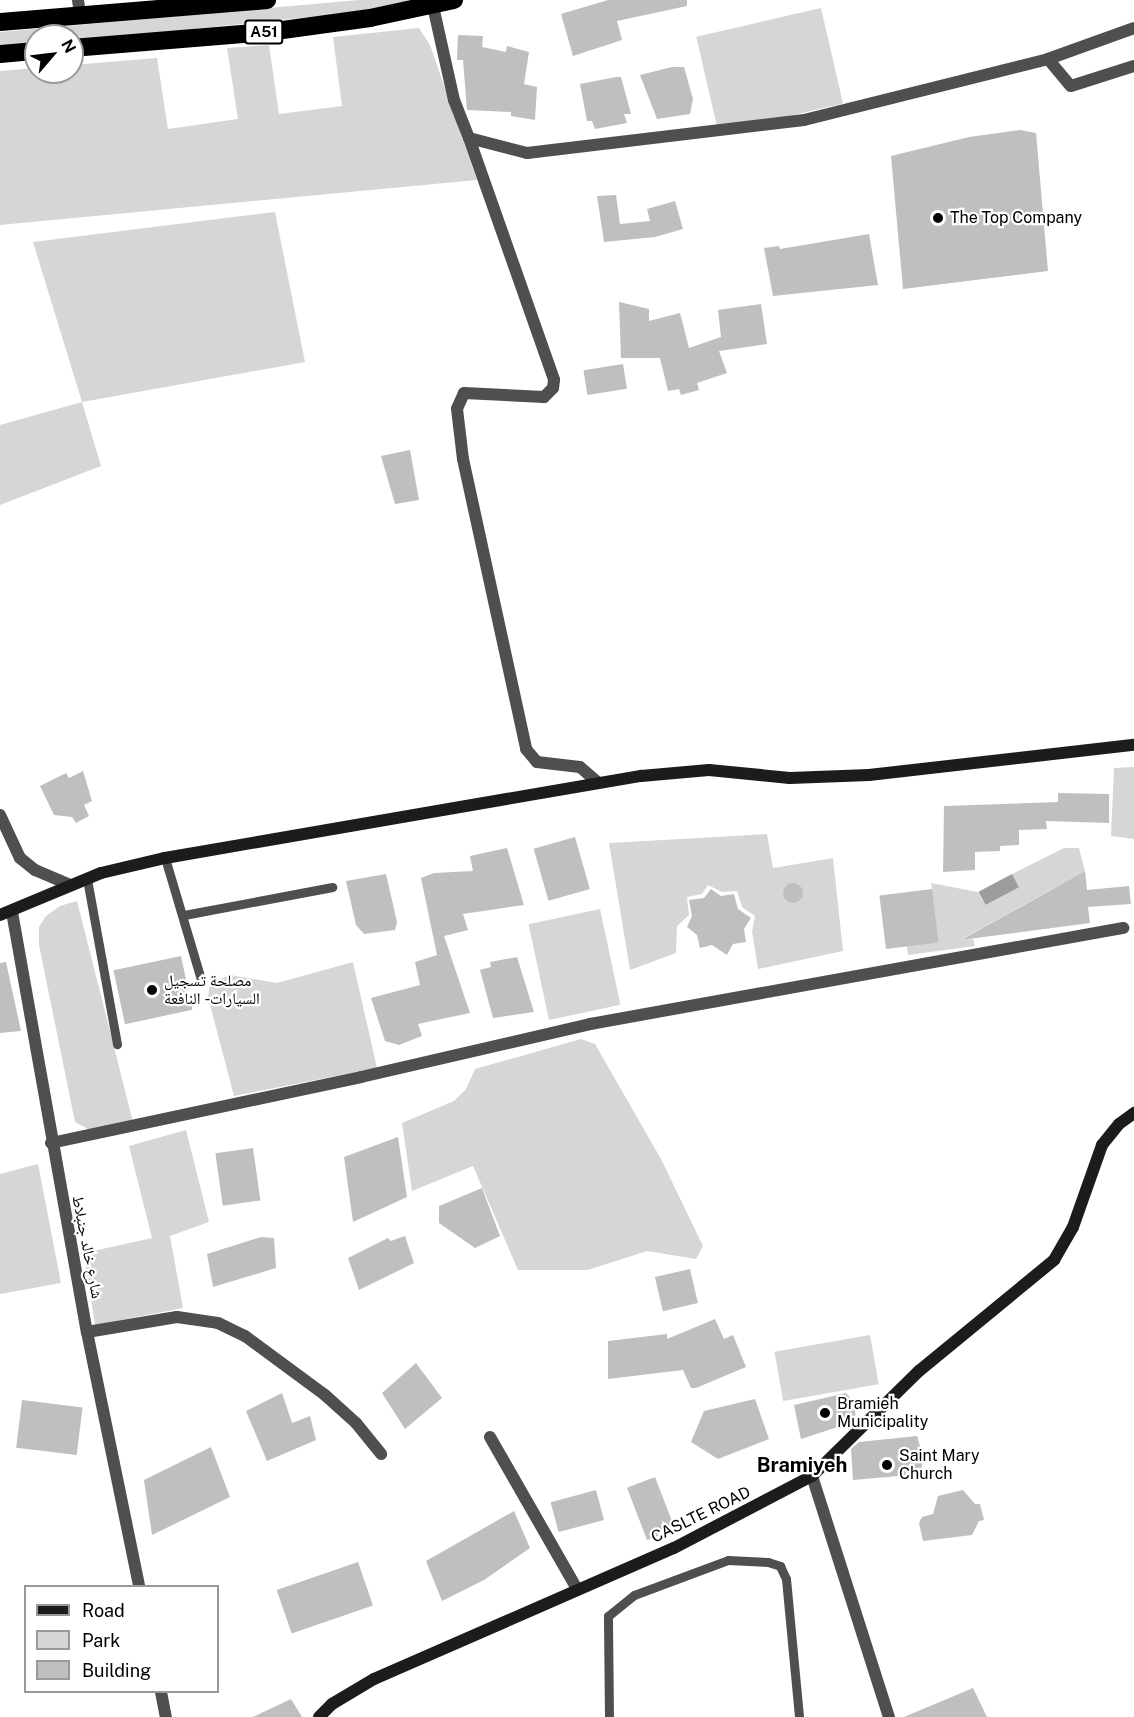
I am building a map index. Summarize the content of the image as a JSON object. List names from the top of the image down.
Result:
{
  "streets": {
    "highway": ["A51"],
    "main road": ["CASLTE ROAD"],
    "street": ["شارع خالد جنبلاط"]
  },
  "districts": ["Bramiyeh"],
  "places": [
    "The Top Company",
    "مصلحة تسجيل السيارات - النافعة",
    "Bramieh Municipality",
    "Saint Mary Church"
  ],
  "legend": ["Road", "Park", "Building"],
  "north": "top right"
}
